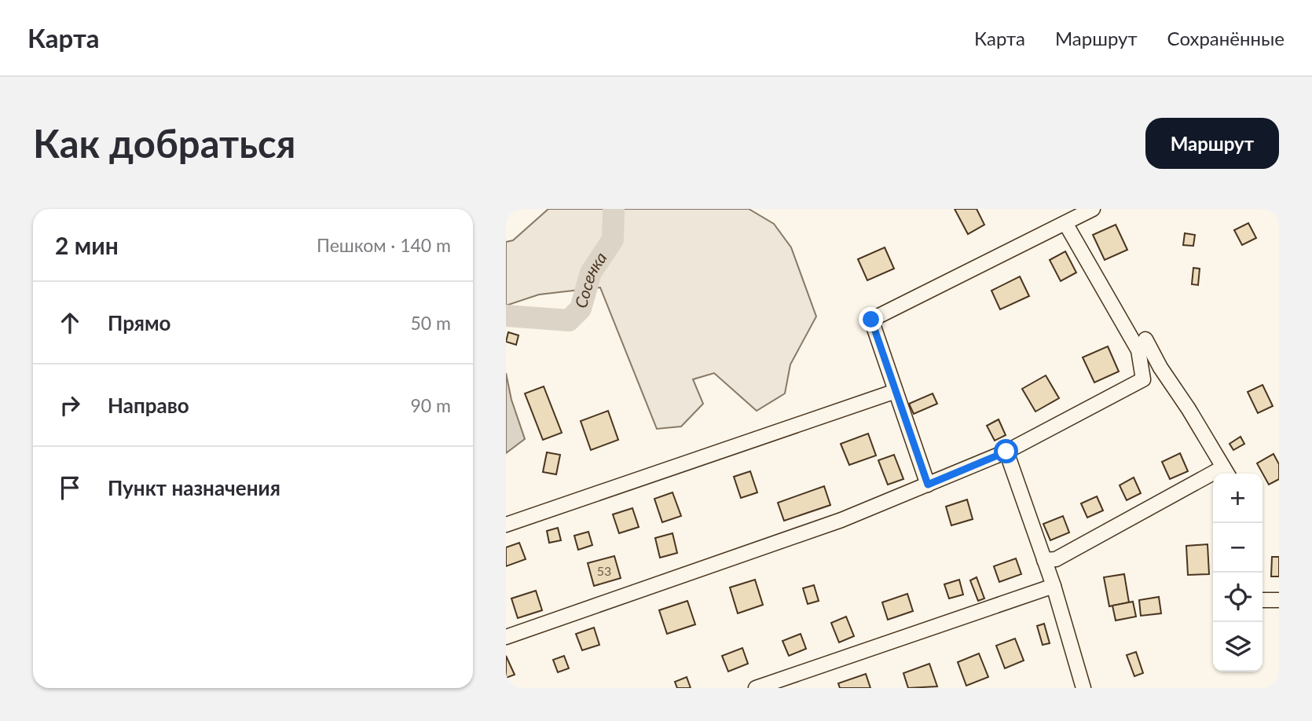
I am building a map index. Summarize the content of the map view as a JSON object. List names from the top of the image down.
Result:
{
  "water": ["Сосенка"],
  "house_numbers": ["53"],
  "page": {
    "header": "Карта",
    "nav": ["Карта", "Маршрут", "Сохранённые"],
    "buttons": "Маршрут",
    "title": "Как добраться",
    "heading": ["2 мин", "Пешком · 140 m"],
    "list": [
      ["Прямо", "50 m"],
      ["Направо", "90 m"],
      "Пункт назначения"
    ],
    "map_buttons": ["+", "−"]
  }
}
